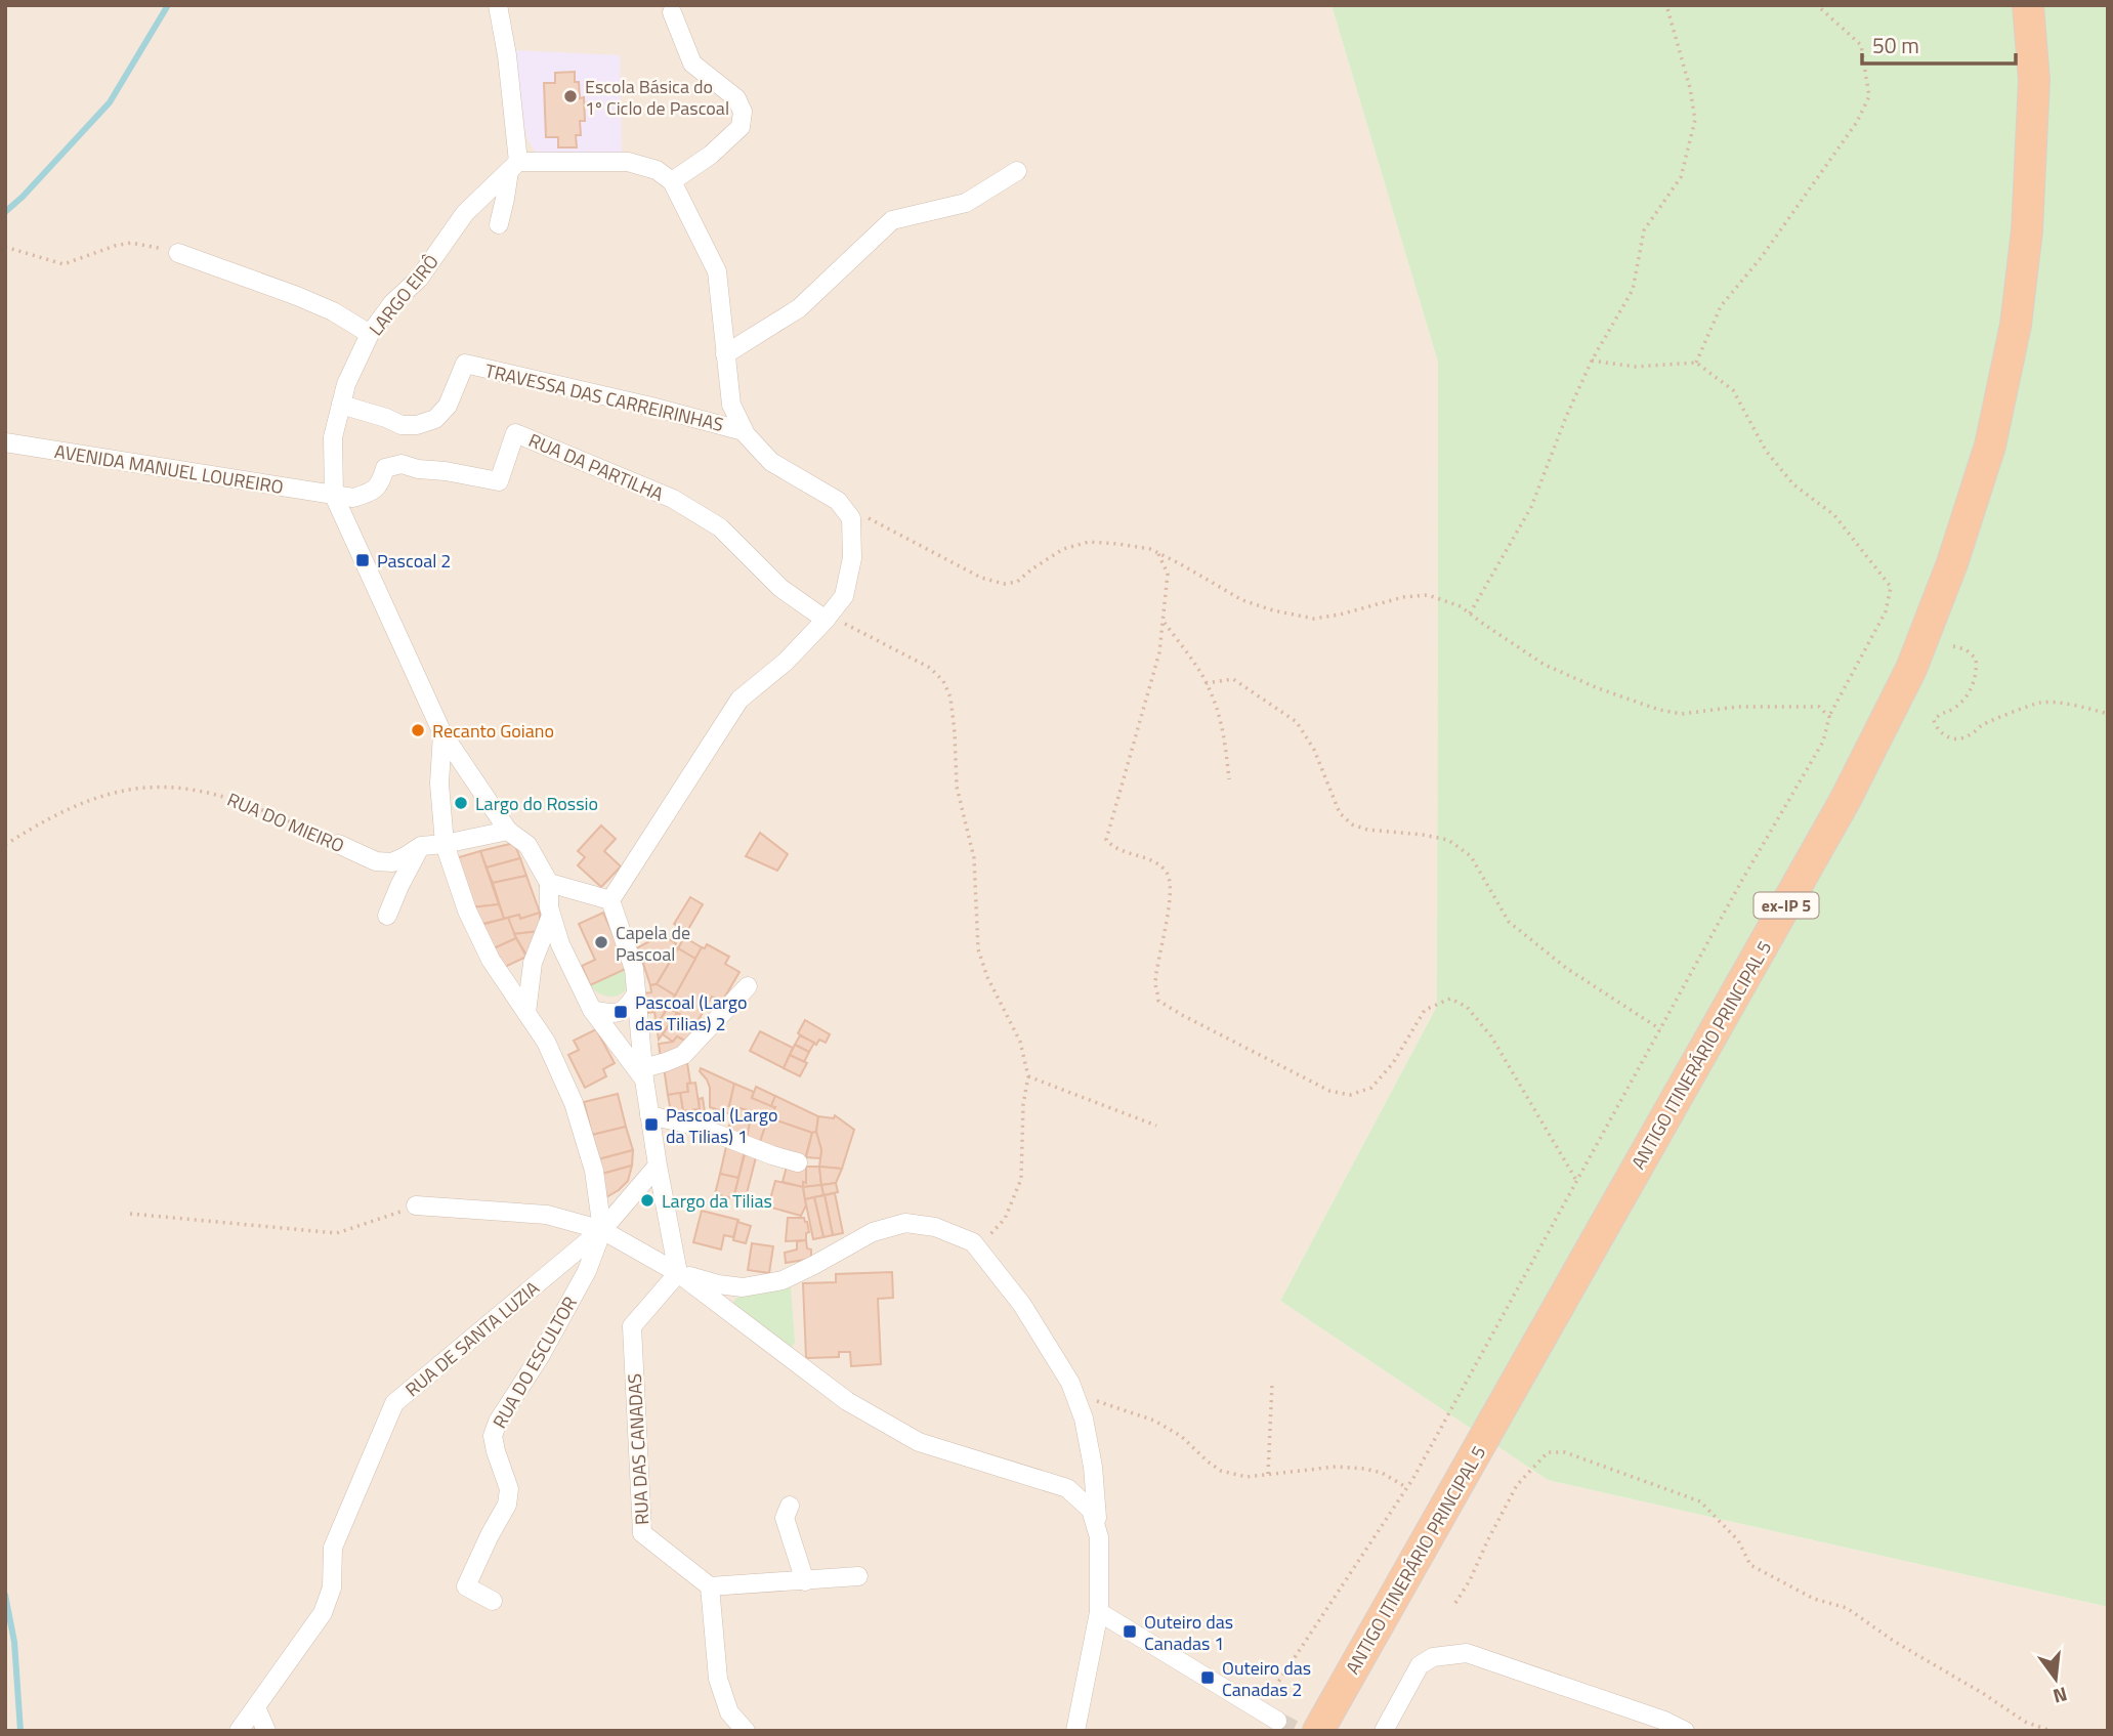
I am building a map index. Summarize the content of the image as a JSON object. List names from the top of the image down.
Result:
{
  "streets": {
    "highway": ["ex-IP 5", "ANTIGO ITINERÁRIO PRINCIPAL 5"],
    "street": [
      "LARGO EIRÔ",
      "TRAVESSA DAS CARREIRINHAS",
      "RUA DA PARTILHA",
      "AVENIDA MANUEL LOUREIRO",
      "RUA DO MIEIRO",
      "RUA DE SANTA LUZIA",
      "RUA DO ESCULTOR",
      "RUA DAS CANADAS"
    ]
  },
  "crossings": [
    ["LARGO EIRÔ", "TRAVESSA DAS CARREIRINHAS"],
    ["LARGO EIRÔ", "RUA DA PARTILHA"],
    ["LARGO EIRÔ", "AVENIDA MANUEL LOUREIRO"],
    ["RUA DA PARTILHA", "AVENIDA MANUEL LOUREIRO"],
    ["RUA DE SANTA LUZIA", "RUA DO ESCULTOR"]
  ],
  "places": {
    "other": [
      "Escola Básica do 1º Ciclo de Pascoal",
      "Recanto Goiano",
      "Largo do Rossio",
      "Capela de Pascoal",
      "Largo da Tilias"
    ],
    "transit": [
      "Pascoal 2",
      "Pascoal (Largo das Tilias) 2",
      "Pascoal (Largo da Tilias) 1",
      "Outeiro das Canadas 1",
      "Outeiro das Canadas 2"
    ]
  },
  "scale_bar": "50 m",
  "north": "bottom"
}
